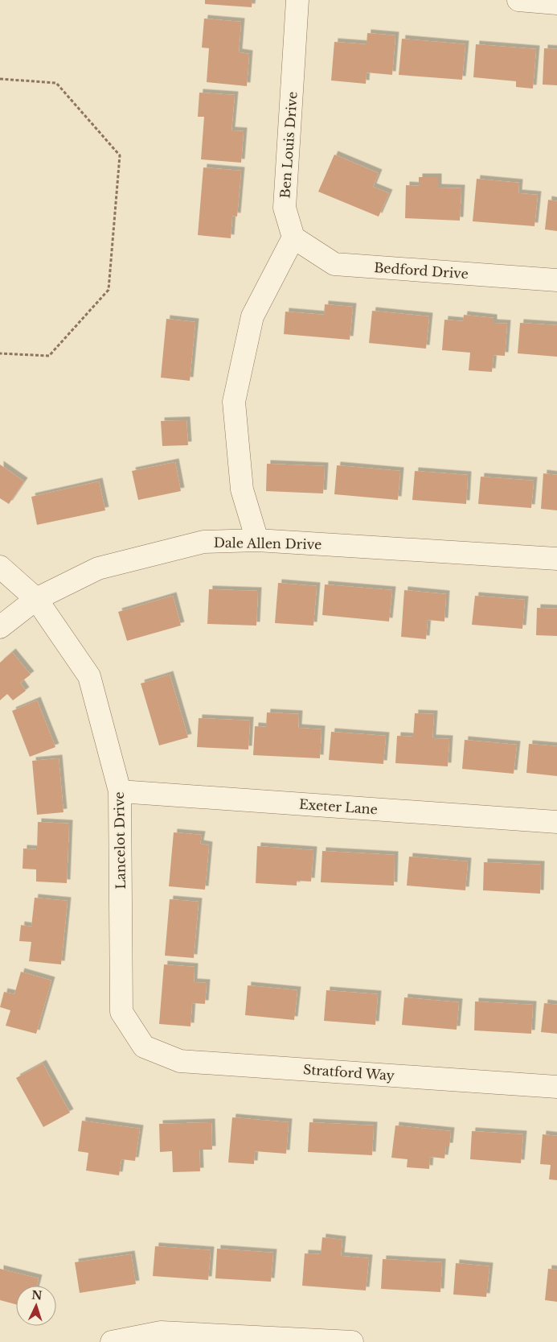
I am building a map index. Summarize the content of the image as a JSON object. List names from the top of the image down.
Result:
{
  "streets": {
    "street": [
      "Ben Louis Drive",
      "Bedford Drive",
      "Dale Allen Drive",
      "Exeter Lane",
      "Lancelot Drive",
      "Stratford Way"
    ]
  },
  "crossings": [
    ["Ben Louis Drive", "Bedford Drive"],
    ["Dale Allen Drive", "Lancelot Drive"],
    ["Exeter Lane", "Lancelot Drive"],
    ["Lancelot Drive", "Stratford Way"]
  ],
  "north": "top"
}
